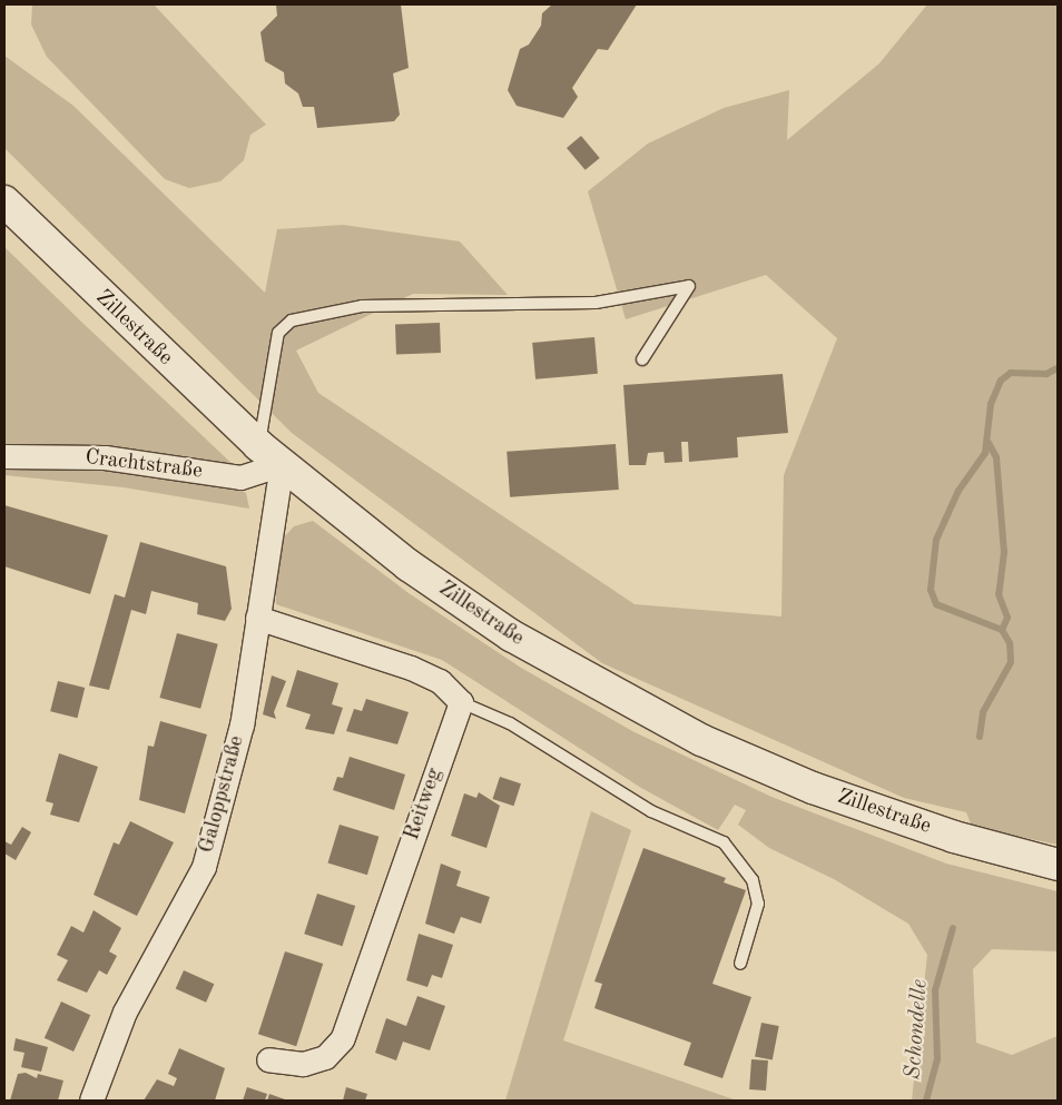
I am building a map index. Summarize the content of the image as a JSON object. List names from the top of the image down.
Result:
{
  "streets": {
    "main road": ["Zillestraße"],
    "street": ["Crachtstraße", "Galoppstraße", "Reitweg"]
  },
  "crossings": [
    ["Zillestraße", "Crachtstraße"],
    ["Zillestraße", "Galoppstraße"],
    ["Crachtstraße", "Galoppstraße"]
  ],
  "water": ["Schondelle"]
}
